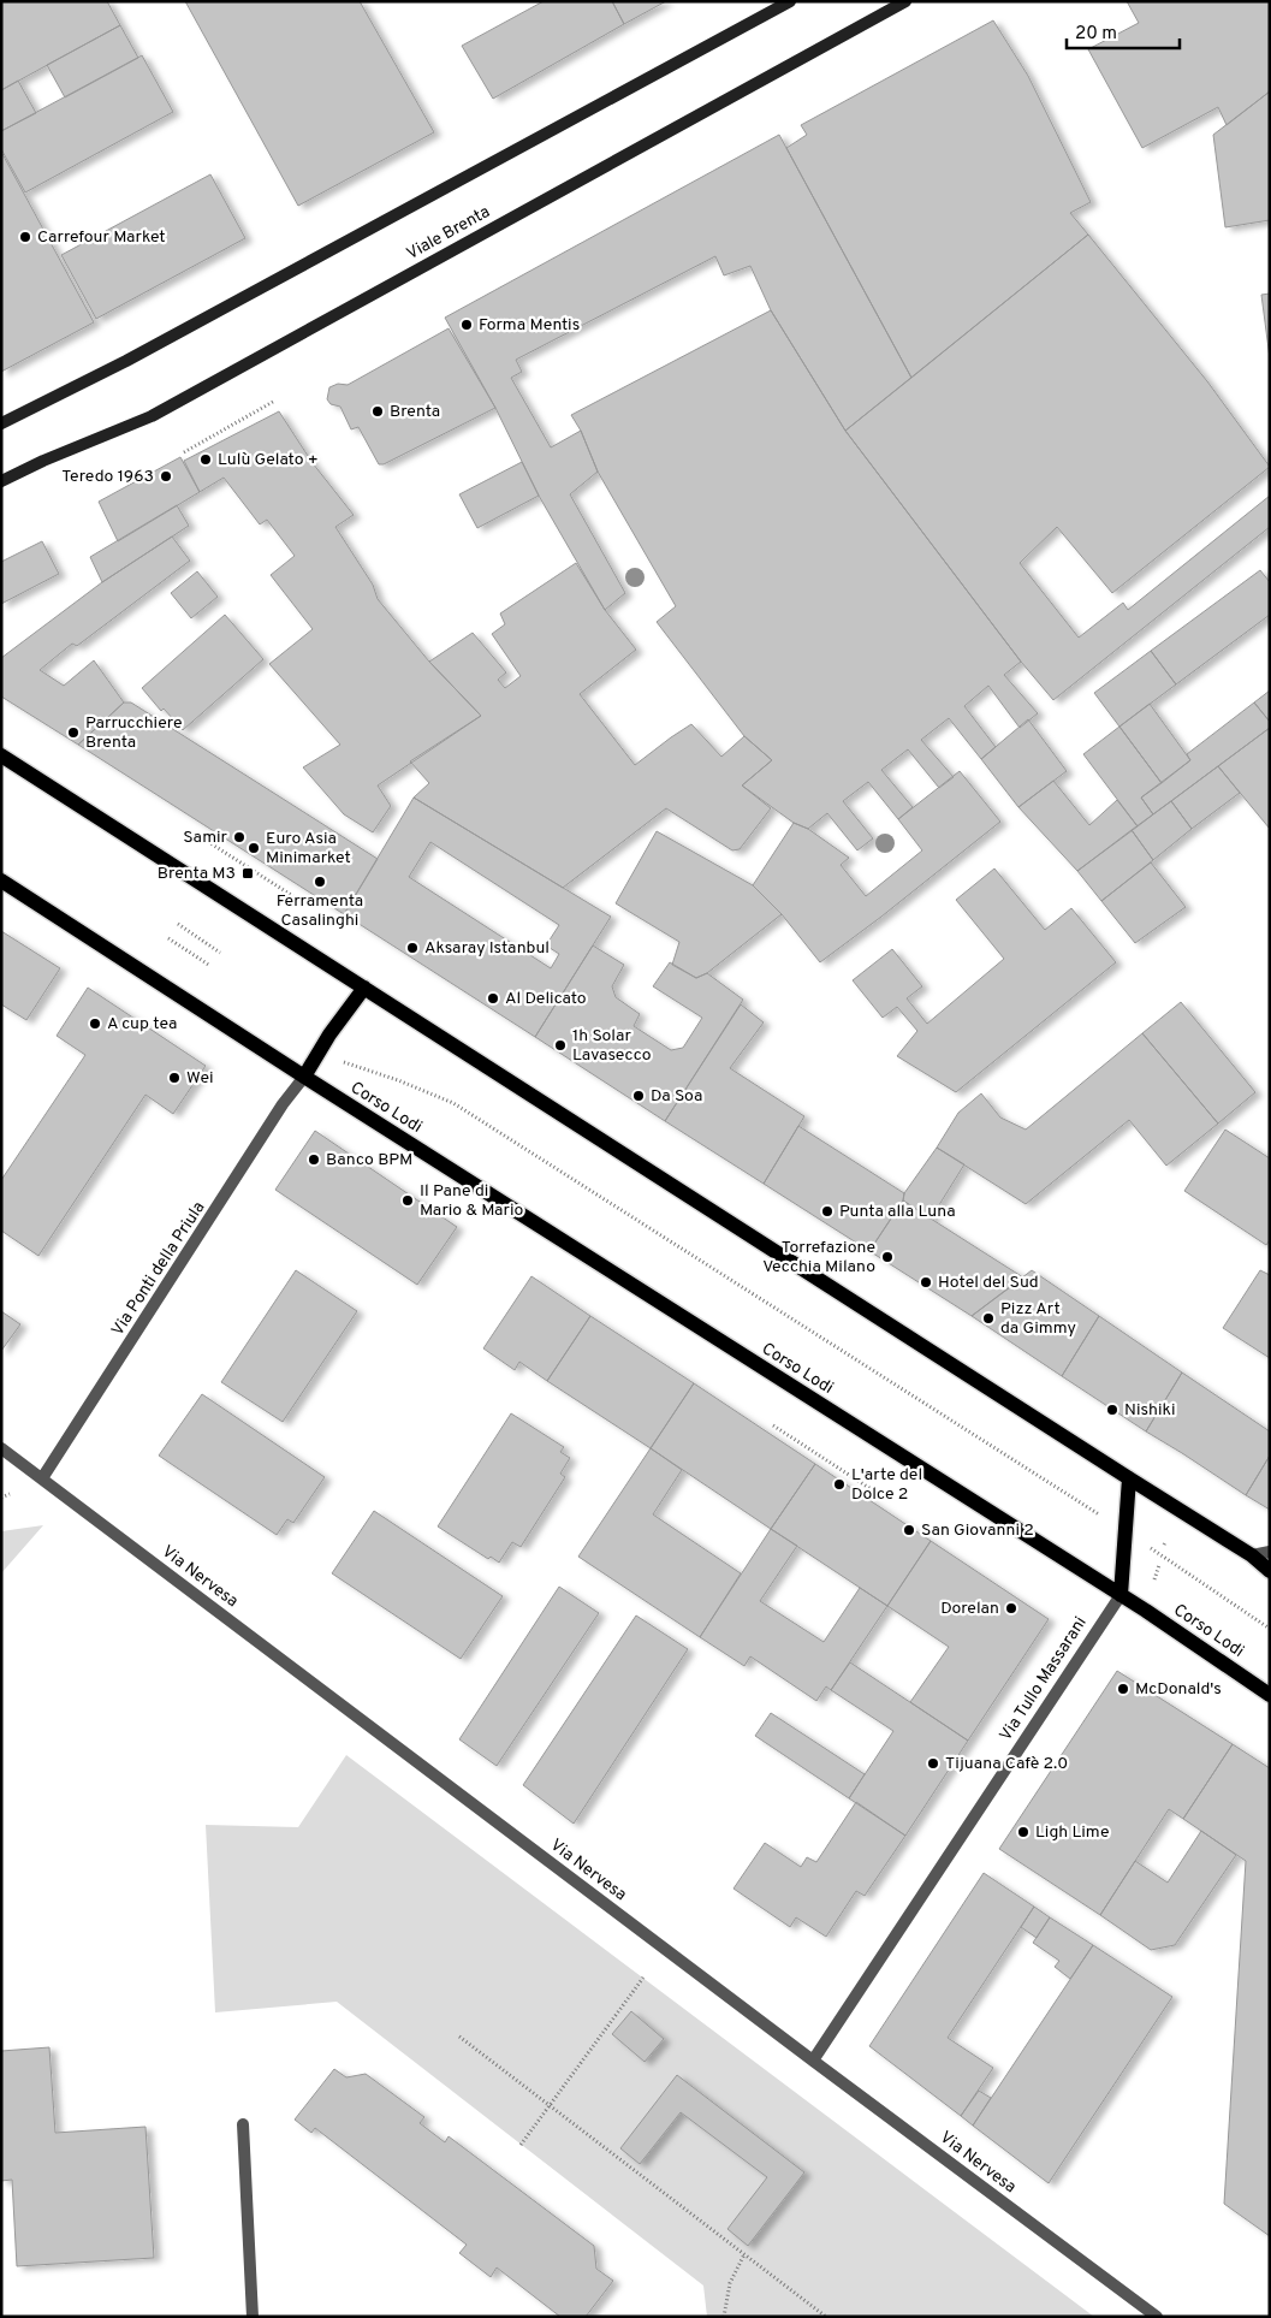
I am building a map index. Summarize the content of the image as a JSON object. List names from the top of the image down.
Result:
{
  "streets": {
    "main road": ["Corso Lodi", "Via Tullo Massarani"],
    "street": ["Viale Brenta", "Via Ponti della Priula", "Via Nervesa"]
  },
  "crossings": [
    ["Corso Lodi", "Via Ponti della Priula"],
    ["Corso Lodi", "Via Tullo Massarani"],
    ["Via Ponti della Priula", "Via Nervesa"],
    ["Via Nervesa", "Via Tullo Massarani"]
  ],
  "places": {
    "other": [
      "Carrefour Market",
      "Forma Mentis",
      "Brenta",
      "Lulù Gelato +",
      "Teredo 1963",
      "Parrucchiere Brenta",
      "Samir",
      "Euro Asia Minimarket",
      "Ferramenta Casalinghi",
      "Aksaray Istanbul",
      "Al Delicato",
      "A cup tea",
      "1h Solar Lavasecco",
      "Wei",
      "Da Soa",
      "Banco BPM",
      "Il Pane di Mario & Mario",
      "Punta alla Luna",
      "Torrefazione Vecchia Milano",
      "Hotel del Sud",
      "Pizz Art da Gimmy",
      "Nishiki",
      "L'arte del Dolce 2",
      "San Giovanni 2",
      "Dorelan",
      "McDonald's",
      "Tijuana Cafè 2.0",
      "Ligh Lime"
    ],
    "transit": ["Brenta M3"]
  },
  "scale_bar": "20 m"
}
